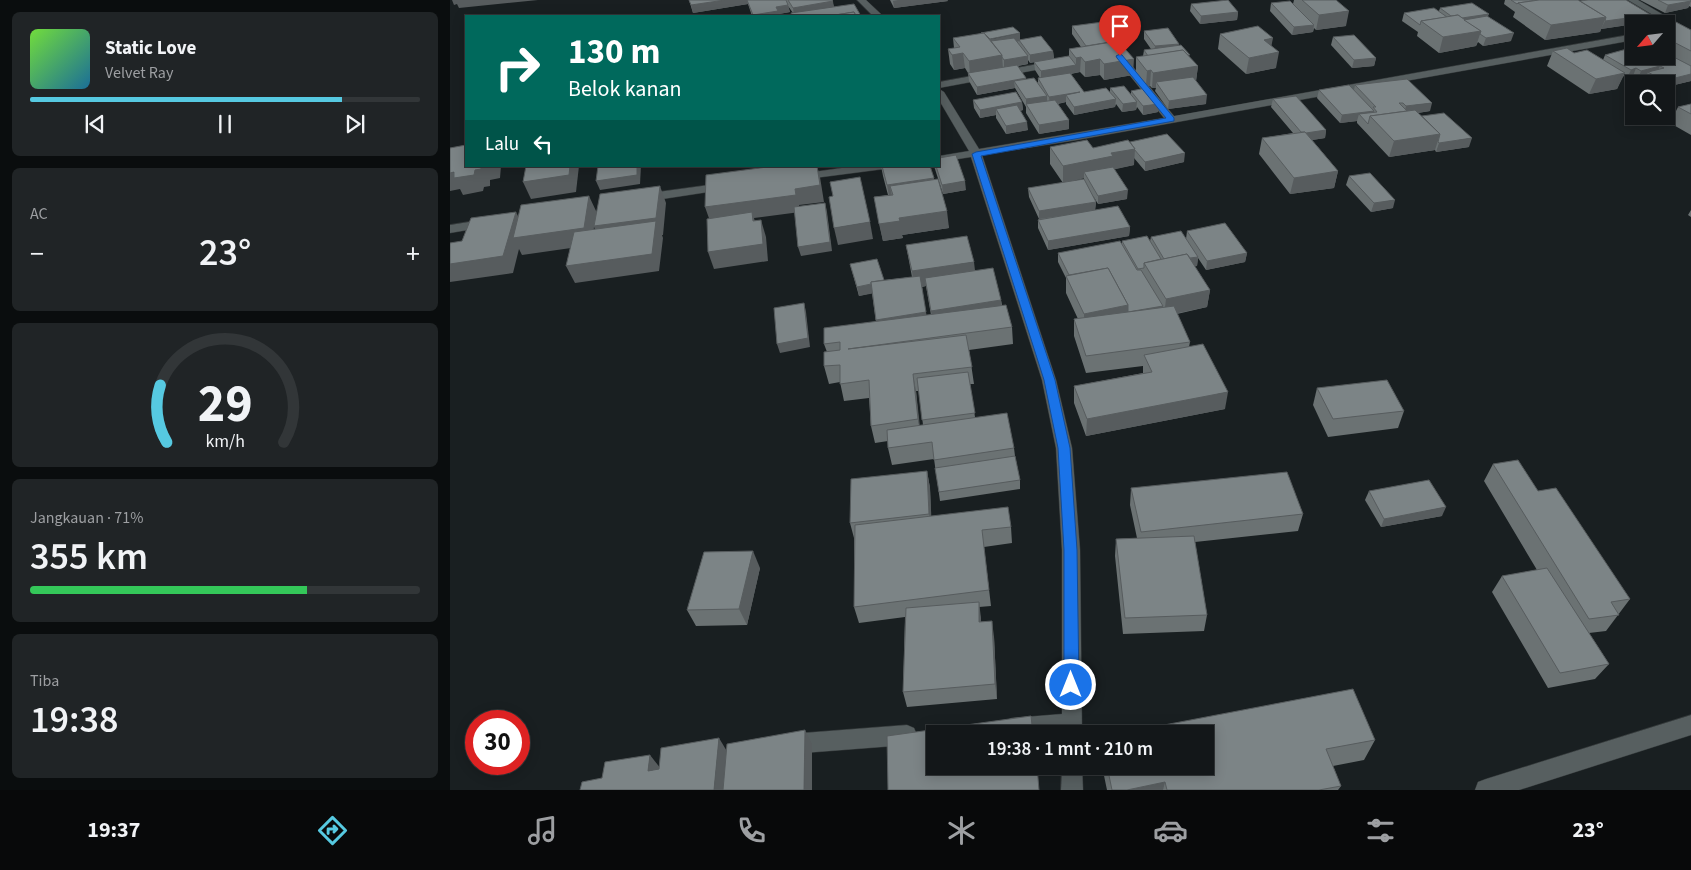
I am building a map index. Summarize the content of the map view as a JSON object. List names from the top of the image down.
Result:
{
  "north": "bottom left",
  "page": {
    "turn": ["130 m", "Belok kanan"],
    "song": ["Static Love", "Velvet Ray"],
    "then": "Lalu",
    "tile": [
      "AC",
      ["Jangkauan · 71%", "355 km"],
      ["Tiba", "19:38"]
    ],
    "heat": ["−", "23°", "+"],
    "limit": "30",
    "trip": "19:38 · 1 mnt · 210 m",
    "tabs": ["19:37", "23°"],
    "gauge": ["29", "km/h"]
  }
}
